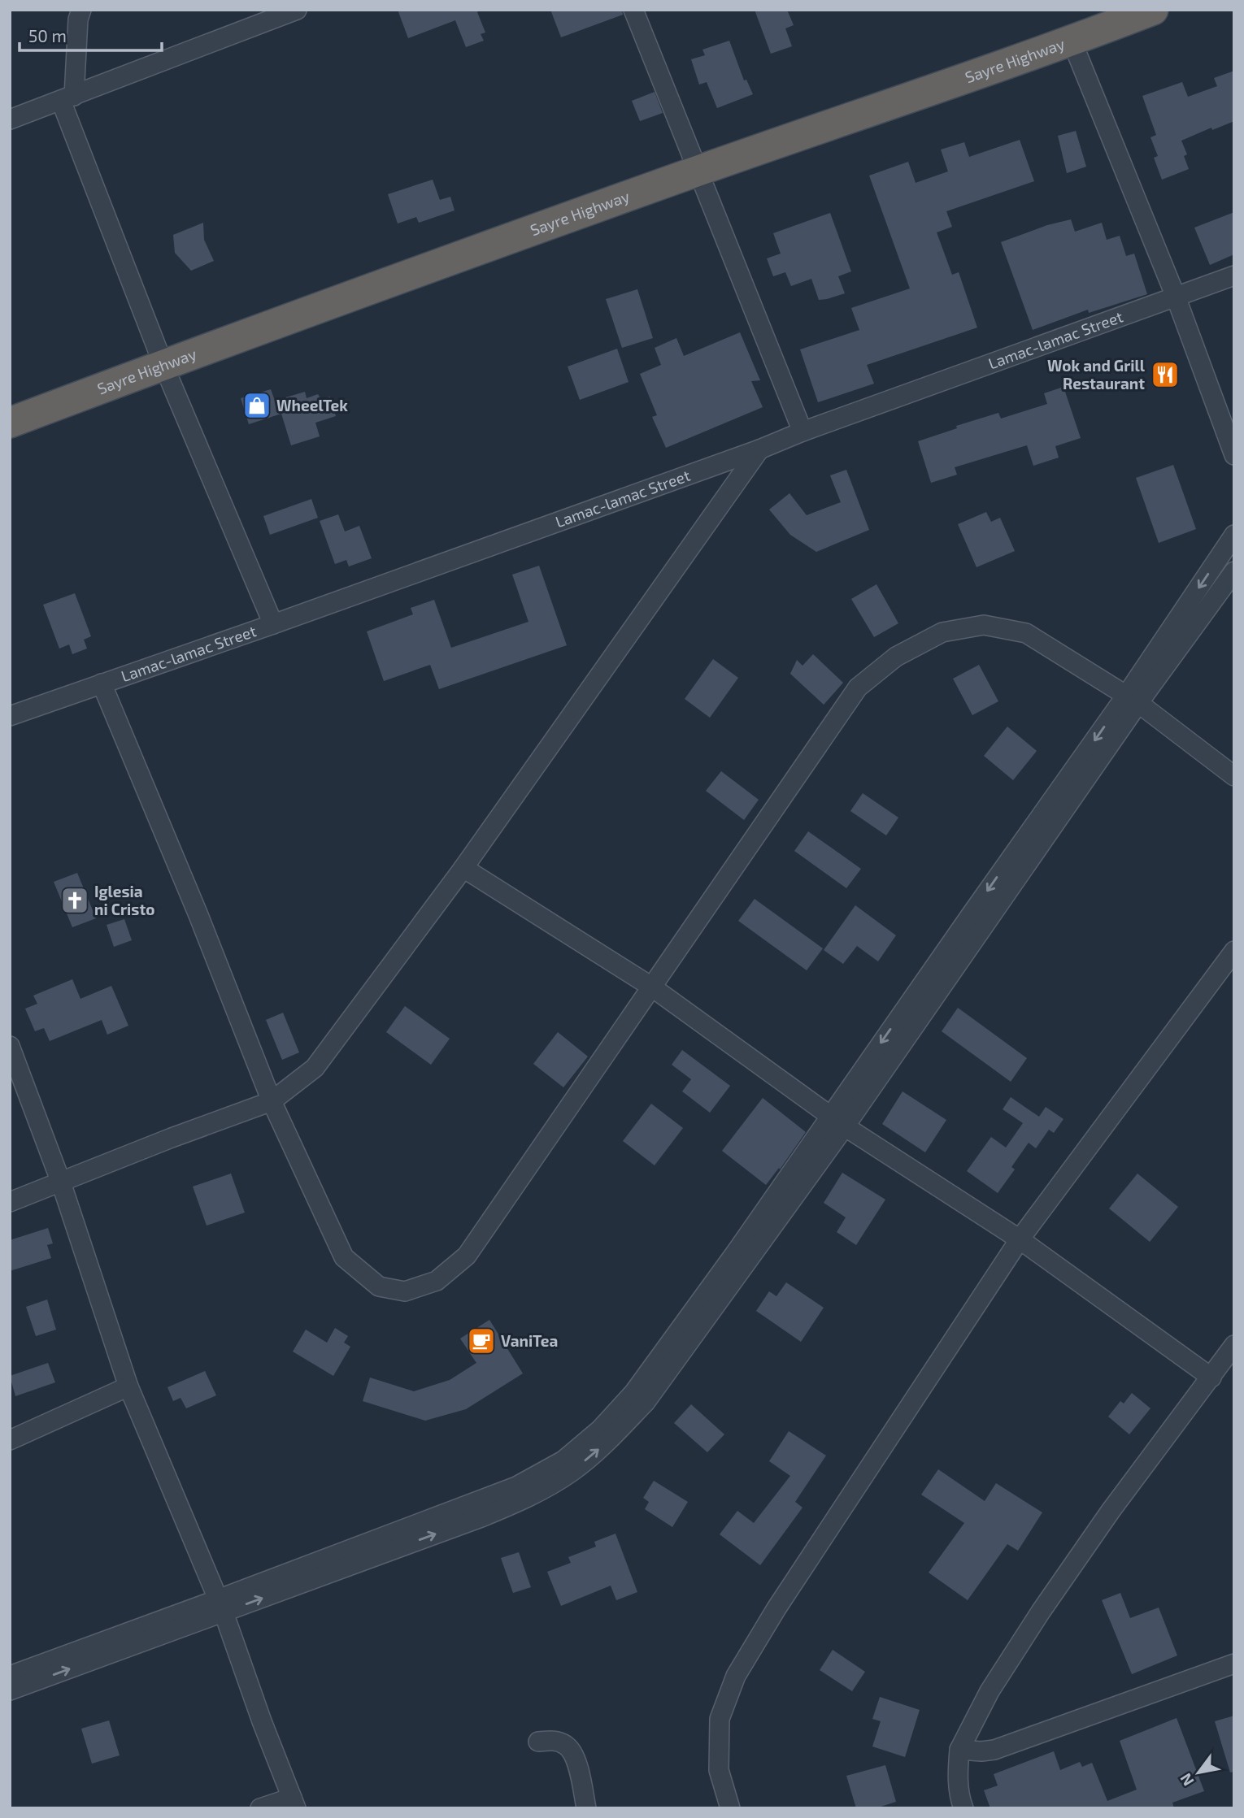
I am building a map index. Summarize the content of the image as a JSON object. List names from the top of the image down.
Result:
{
  "streets": {
    "highway": ["Sayre Highway"],
    "street": ["Lamac-lamac Street"]
  },
  "places": {
    "restaurant": ["Wok and Grill Restaurant"],
    "shop": ["WheelTek"],
    "church": ["Iglesia ni Cristo"],
    "cafe": ["VaniTea"]
  },
  "scale_bar": "50 m",
  "north": "bottom left"
}
